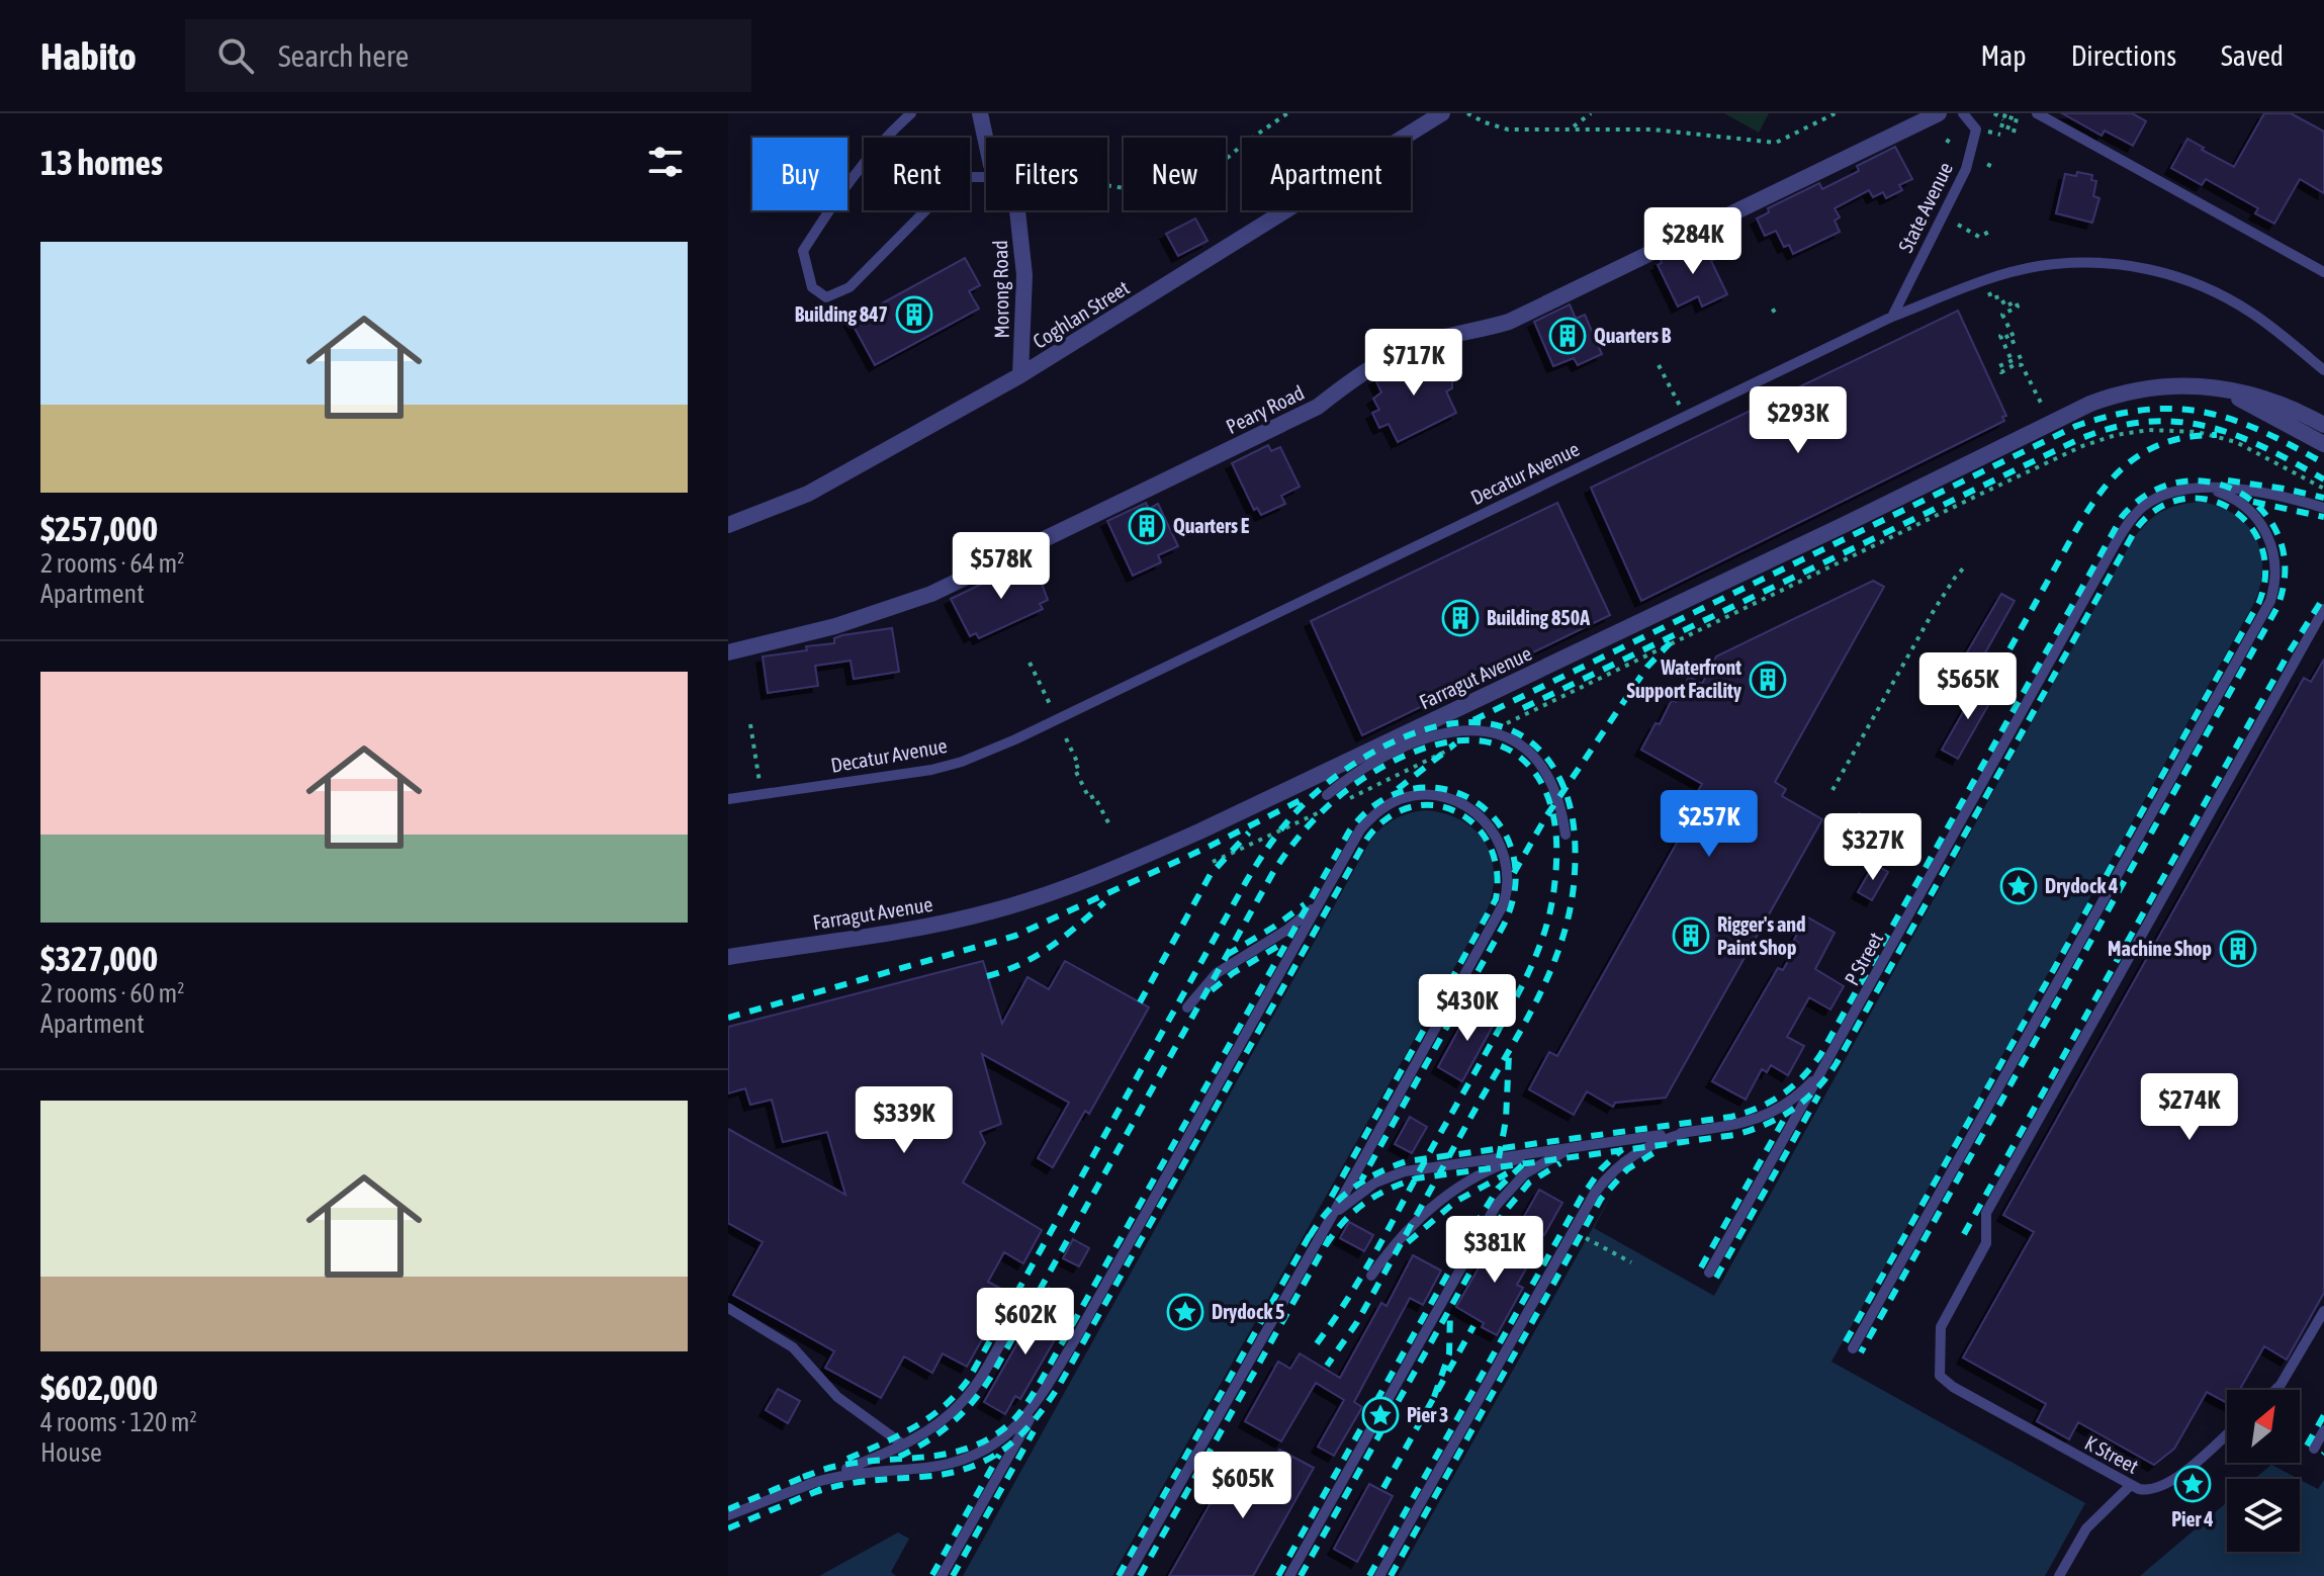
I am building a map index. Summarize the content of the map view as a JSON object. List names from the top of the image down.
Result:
{
  "streets": {
    "street": [
      "Morong Road",
      "Coghlan Street",
      "Peary Road",
      "Farragut Avenue"
    ],
    "lane": [
      "State Avenue",
      "Decatur Avenue",
      "P Street",
      "K Street"
    ]
  },
  "crossings": [
    ["State Avenue", "Decatur Avenue"],
    ["Morong Road", "Coghlan Street"]
  ],
  "places": {
    "building": [
      "Building 847",
      "Quarters B",
      "Quarters E",
      "Building 850A",
      "Waterfront Support Facility",
      "Rigger's and Paint Shop",
      "Machine Shop"
    ],
    "place": [
      "Drydock 4",
      "Drydock 5",
      "Pier 3",
      "Pier 4"
    ]
  },
  "north": "top right",
  "page": {
    "header": "Habito",
    "search": "Search here",
    "nav": ["Map", "Directions", "Saved"],
    "heading": "13 homes",
    "chip": [
      "Buy",
      "Rent",
      "Filters",
      "New",
      "Apartment"
    ],
    "price": [
      "$284K",
      "$717K",
      "$293K",
      "$578K",
      "$565K",
      "$257K",
      "$327K",
      "$430K",
      "$274K",
      "$339K",
      "$381K",
      "$602K",
      "$605K"
    ],
    "list": [
      {
        "name": "$257,000",
        "note": "2 rooms · 64 m² · Apartment"
      },
      {
        "name": "$327,000",
        "note": "2 rooms · 60 m² · Apartment"
      },
      {
        "name": "$602,000",
        "note": "4 rooms · 120 m² · House"
      }
    ]
  }
}
